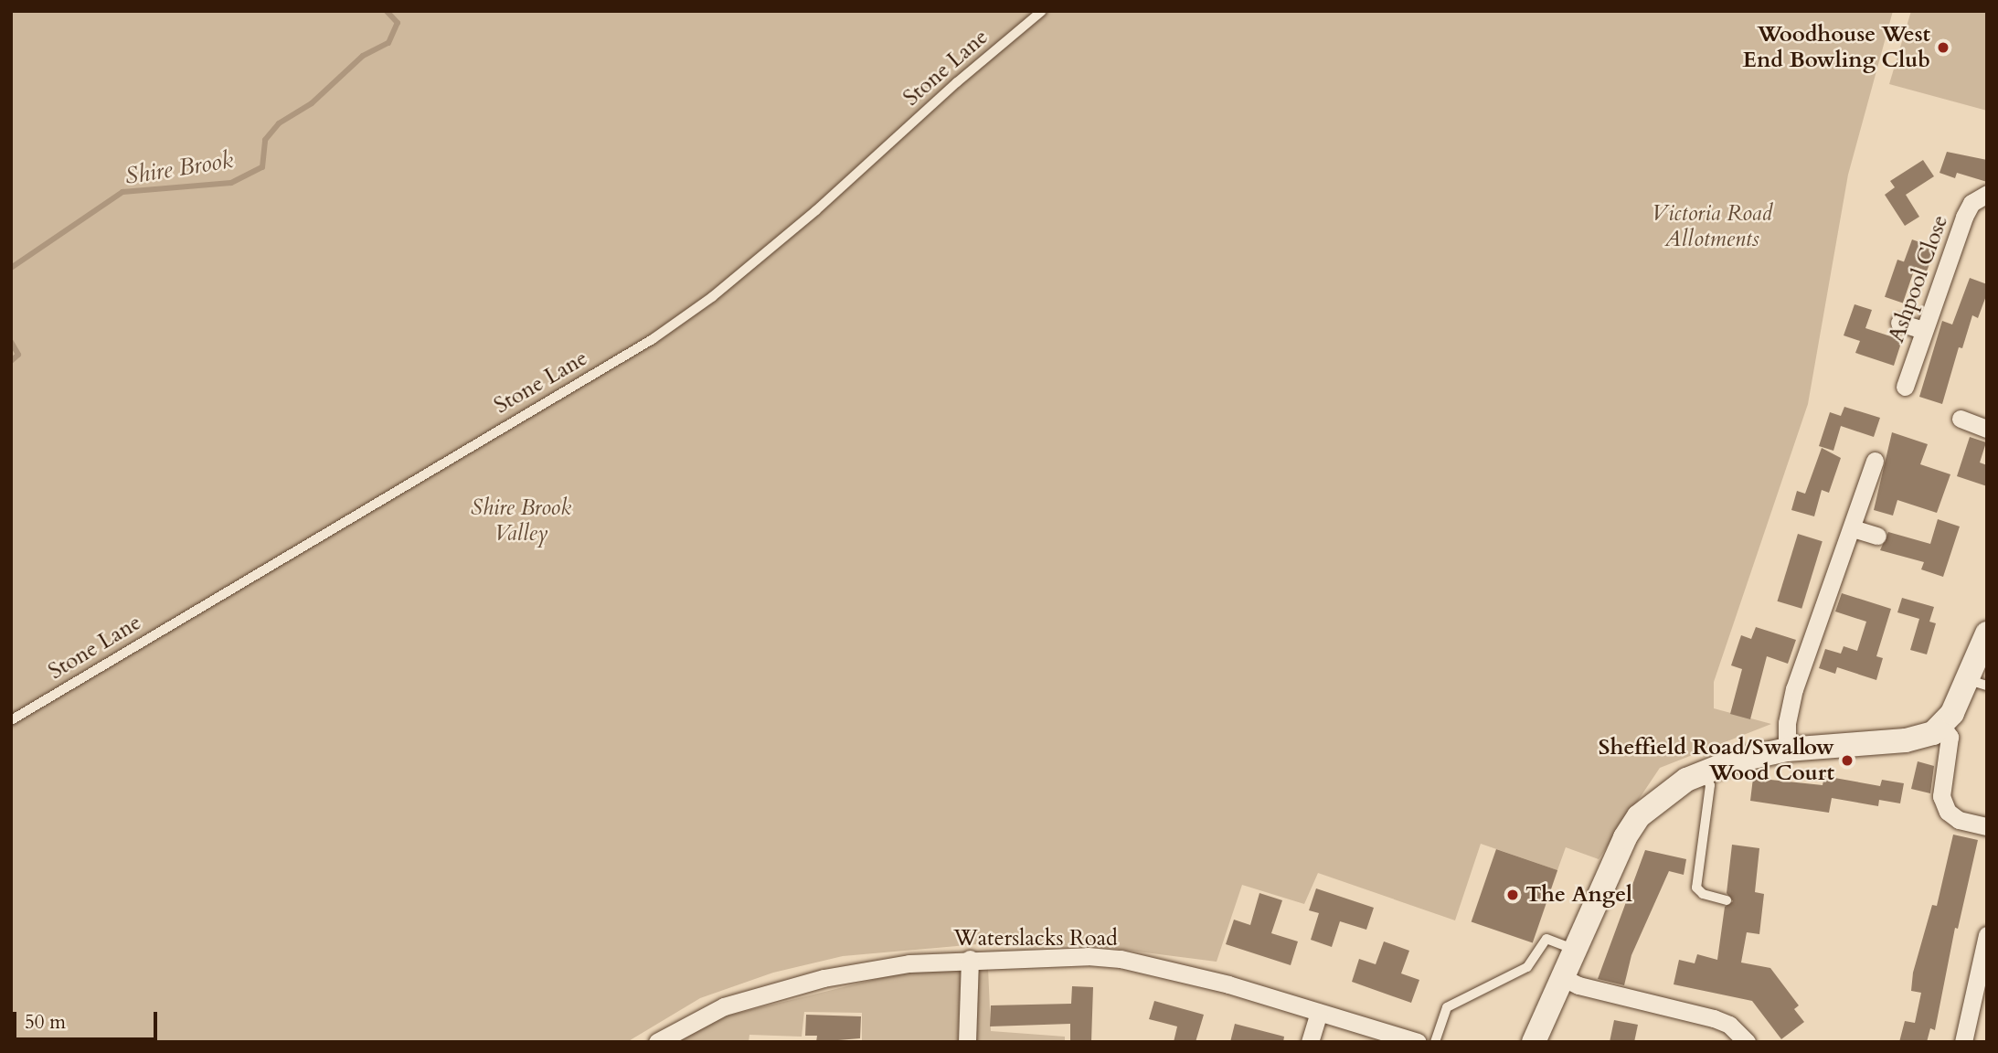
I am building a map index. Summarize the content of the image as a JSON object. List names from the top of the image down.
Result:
{
  "streets": {
    "street": ["Ashpool Close", "Waterslacks Road"],
    "lane": ["Stone Lane"]
  },
  "water": ["Shire Brook"],
  "parks": ["Victoria Road Allotments", "Shire Brook Valley"],
  "places": ["Woodhouse West End Bowling Club", "Sheffield Road/Swallow Wood Court", "The Angel"],
  "scale_bar": "50 m"
}
